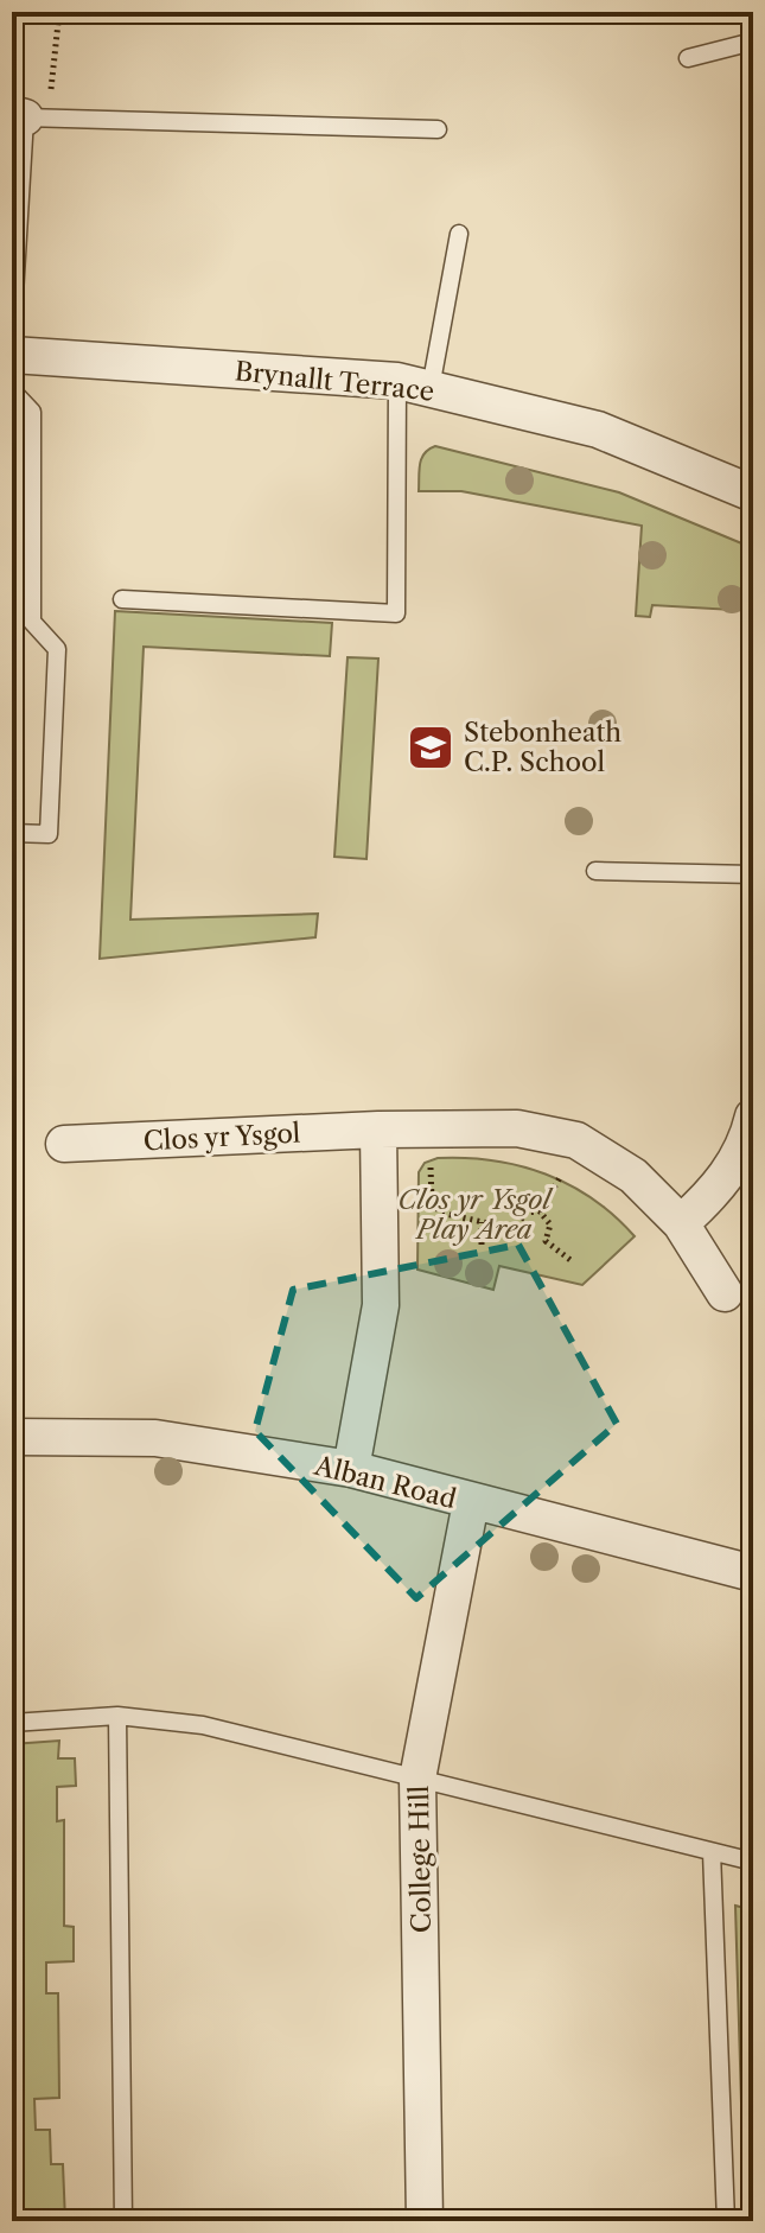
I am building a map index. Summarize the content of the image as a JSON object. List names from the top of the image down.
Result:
{
  "streets": {
    "street": [
      "Brynallt Terrace",
      "Clos yr Ysgol",
      "Alban Road",
      "College Hill"
    ]
  },
  "crossings": [
    ["Alban Road", "College Hill"]
  ],
  "parks": ["Clos yr Ysgol Play Area"],
  "places": {
    "school or university": ["Stebonheath C.P. School"]
  }
}
